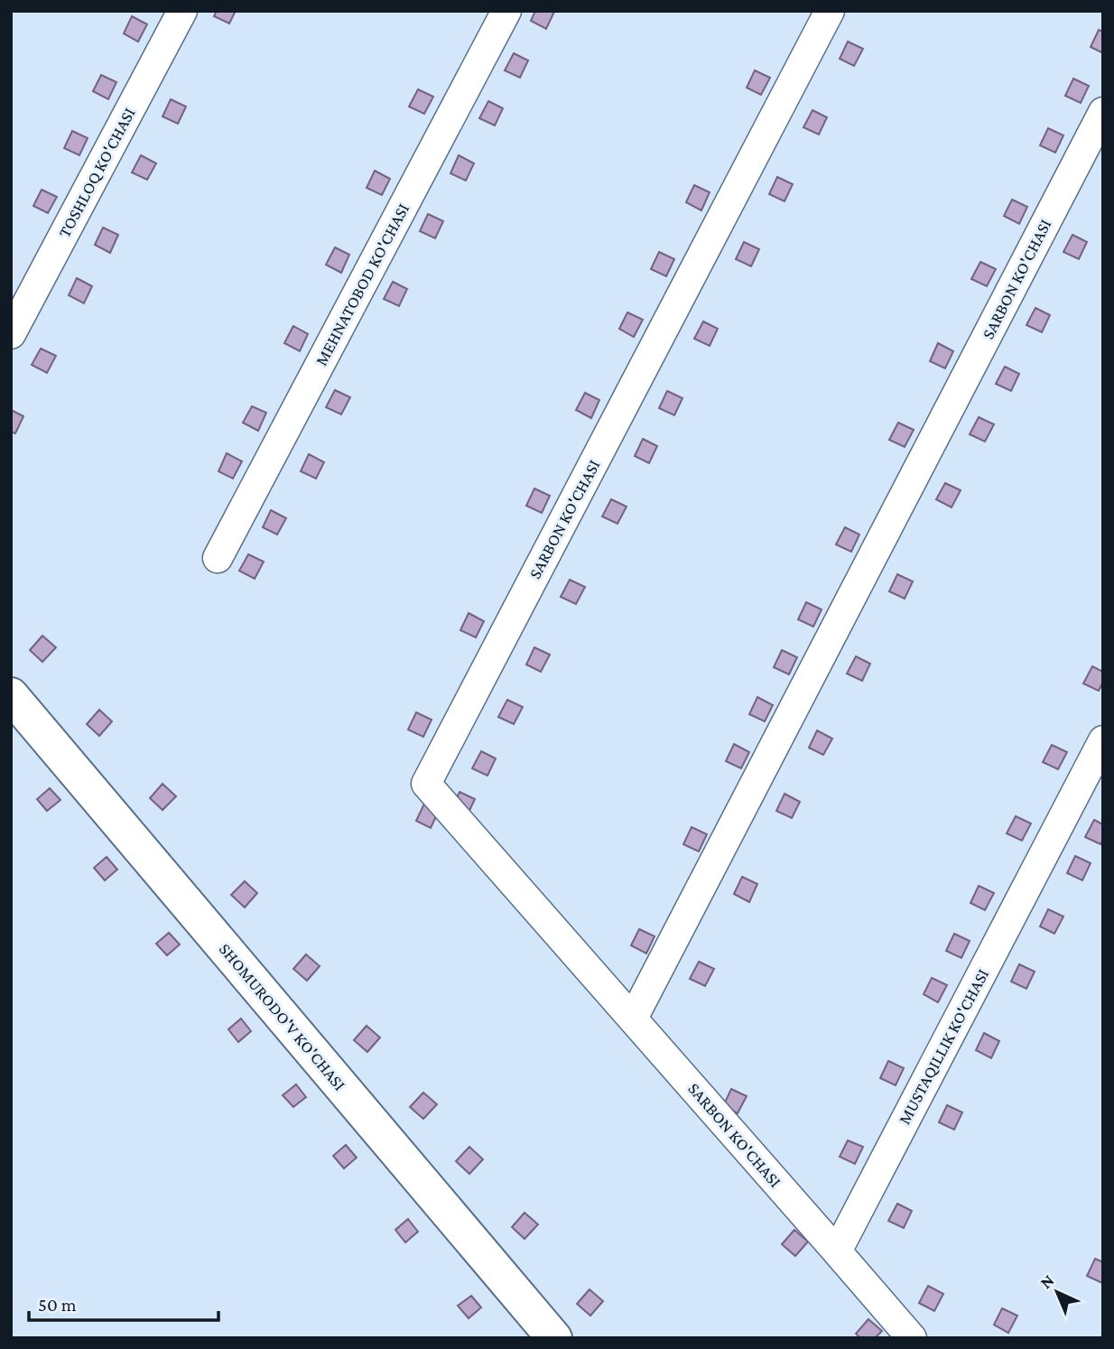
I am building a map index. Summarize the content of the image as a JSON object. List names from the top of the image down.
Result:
{
  "streets": {
    "street": [
      "TOSHLOQ KO'CHASI",
      "SARBON KO'CHASI",
      "MEHNATOBOD KO'CHASI",
      "SHOMURODO'V KO'CHASI",
      "MUSTAQILLIK KO'CHASI"
    ]
  },
  "crossings": [
    ["SARBON KO'CHASI", "MUSTAQILLIK KO'CHASI"]
  ],
  "scale_bar": "50 m",
  "north": "top left"
}
